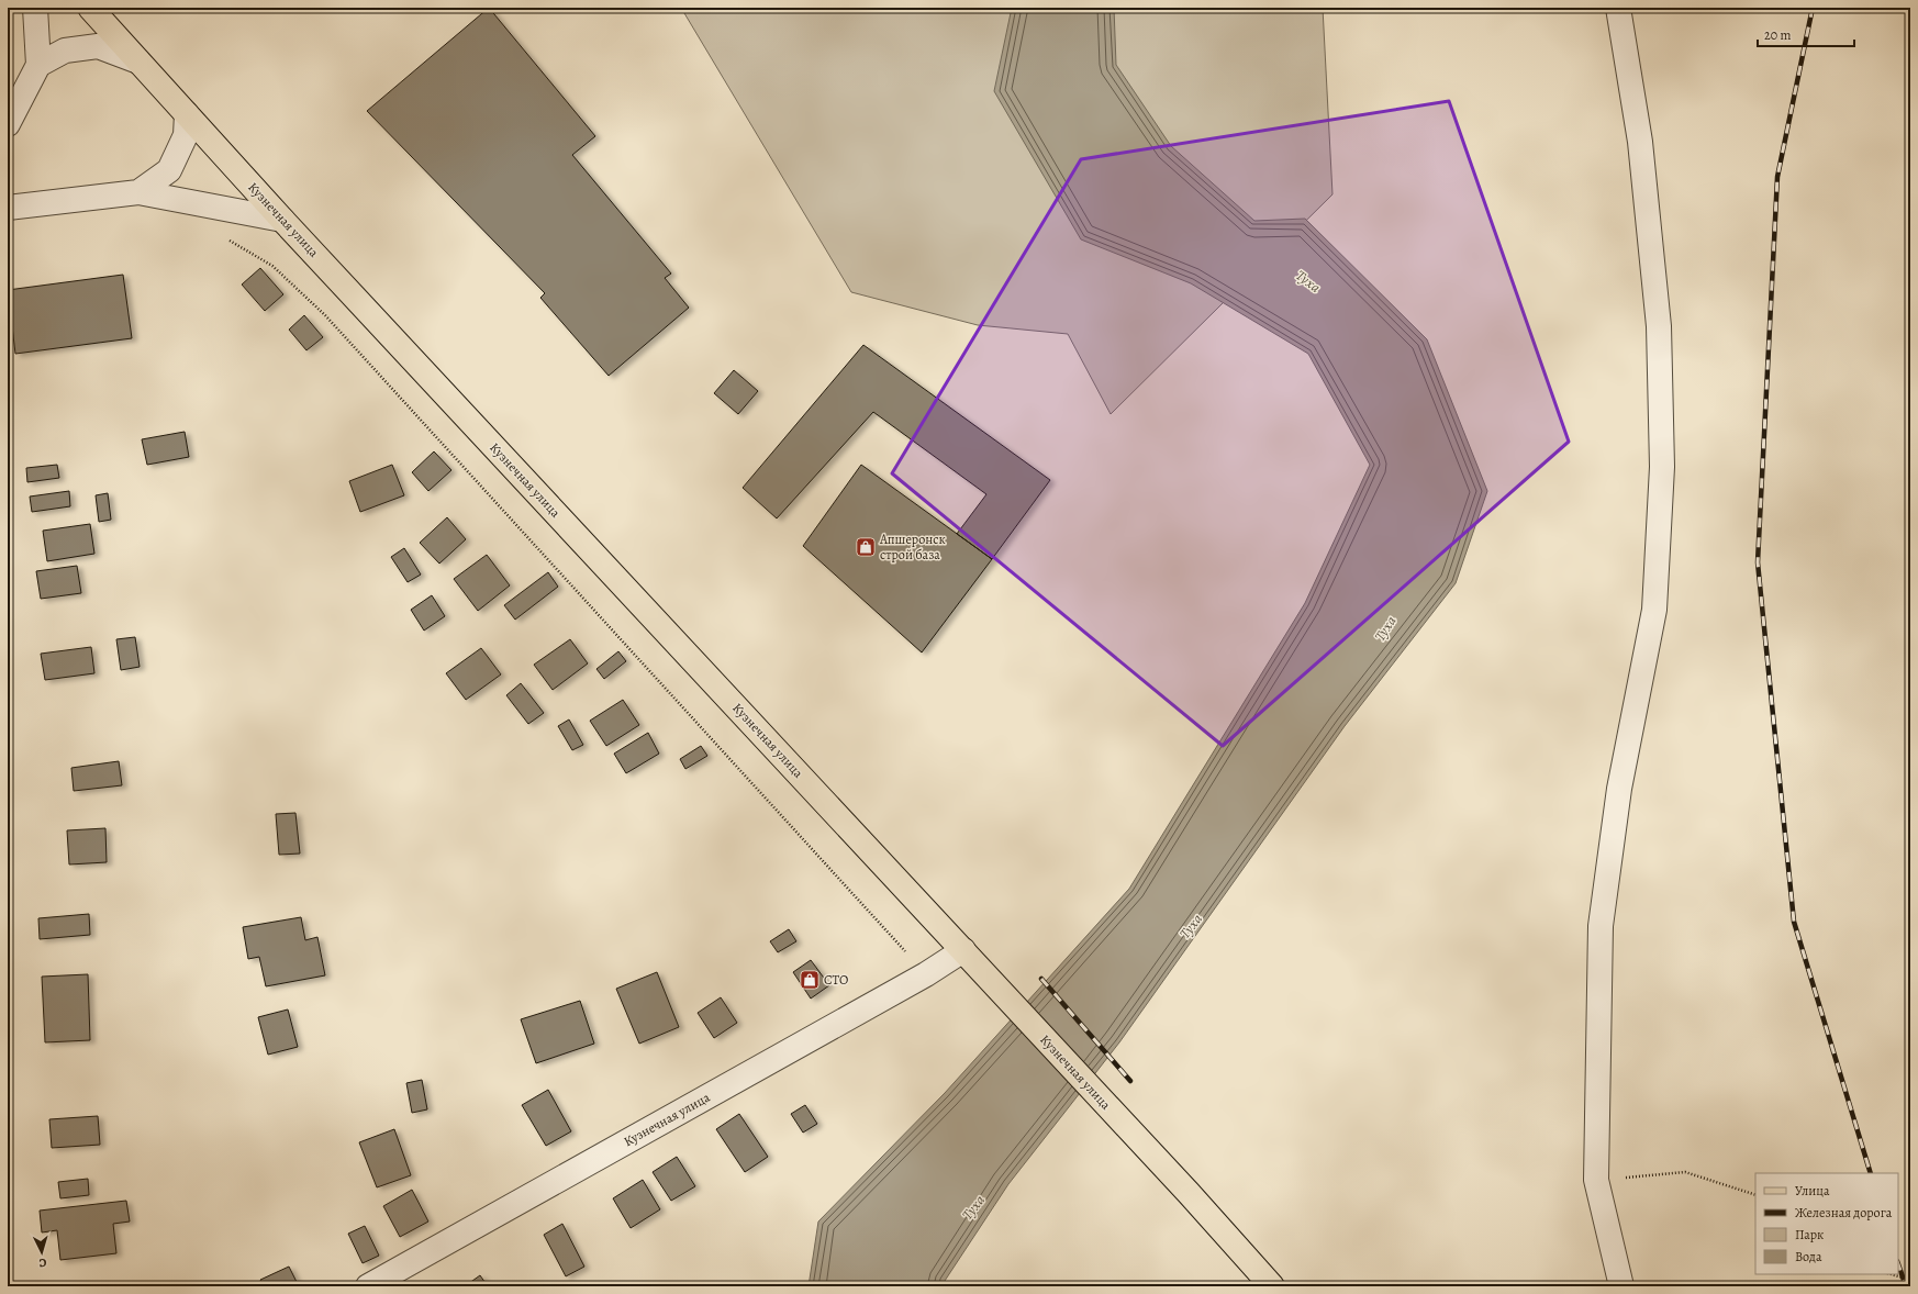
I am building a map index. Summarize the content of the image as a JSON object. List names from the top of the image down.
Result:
{
  "streets": {
    "main road": ["Кузнечная улица"]
  },
  "water": ["Туха"],
  "places": {
    "shop": ["Апшеронск строй база", "СТО"]
  },
  "legend": [
    "Улица",
    "Железная дорога",
    "Парк",
    "Вода"
  ],
  "scale_bar": "20 m",
  "north": "bottom"
}
